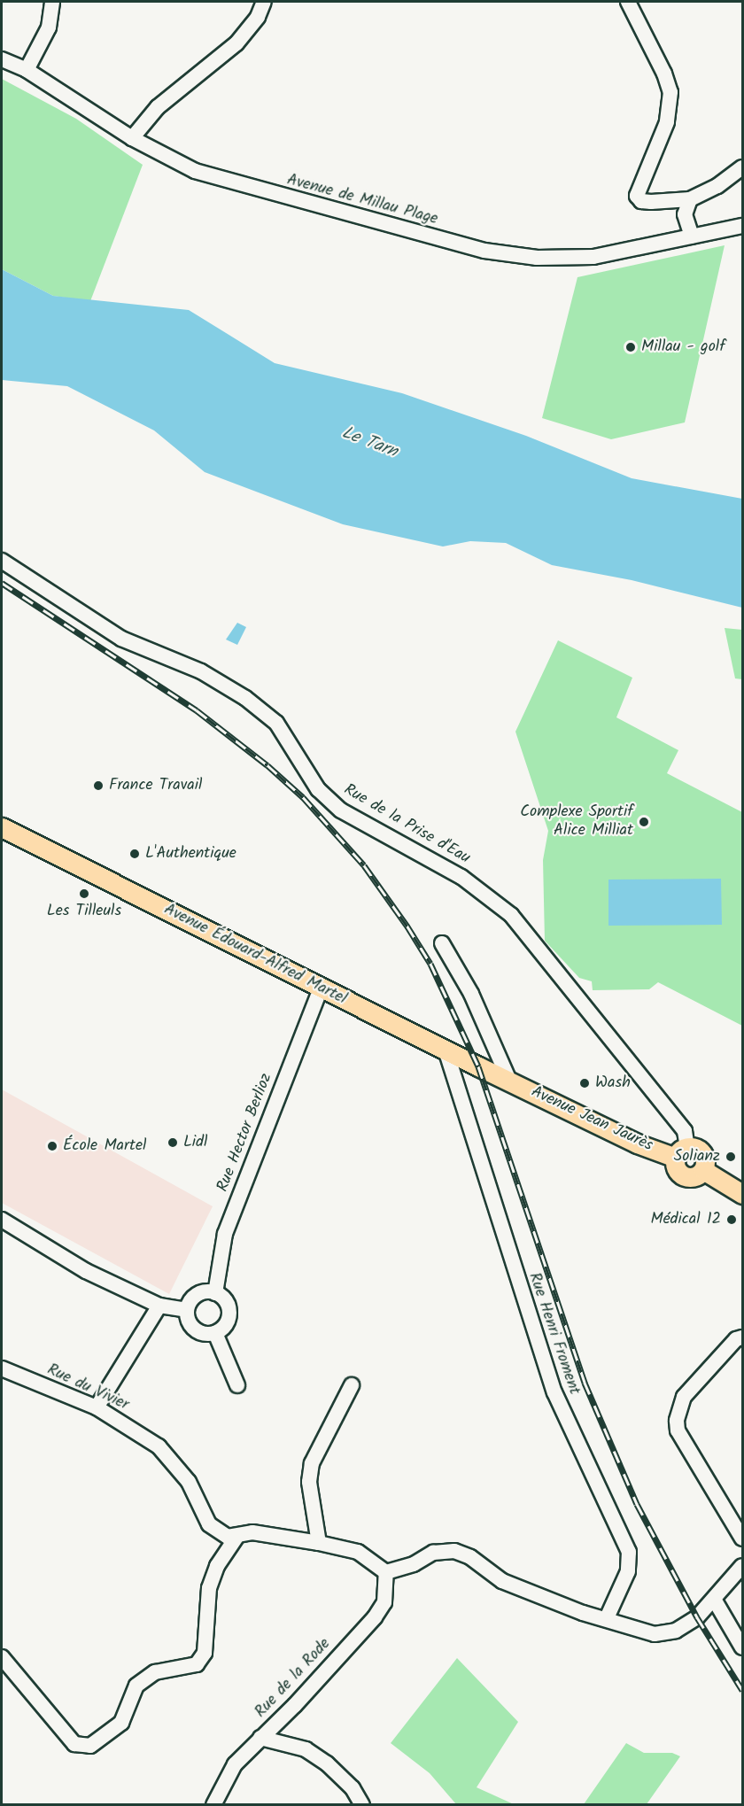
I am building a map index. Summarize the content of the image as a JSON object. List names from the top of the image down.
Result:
{
  "streets": {
    "main road": ["Avenue Édouard-Alfred Martel", "Avenue Jean Jaurès"],
    "street": [
      "Avenue de Millau Plage",
      "Rue de la Prise d'Eau",
      "Rue Hector Berlioz",
      "Rue Henri Froment",
      "Rue du Vivier",
      "Rue de la Rode"
    ]
  },
  "crossings": [
    ["Rue de la Prise d'Eau", "Avenue Jean Jaurès"],
    ["Avenue Édouard-Alfred Martel", "Avenue Jean Jaurès"],
    ["Avenue Édouard-Alfred Martel", "Rue Hector Berlioz"],
    ["Avenue Édouard-Alfred Martel", "Rue Henri Froment"]
  ],
  "water": ["Le Tarn"],
  "places": [
    "Millau - golf",
    "France Travail",
    "Complexe Sportif Alice Milliat",
    "L'Authentique",
    "Les Tilleuls",
    "Wash",
    "Lidl",
    "École Martel",
    "Solianz",
    "Médical 12"
  ]
}
